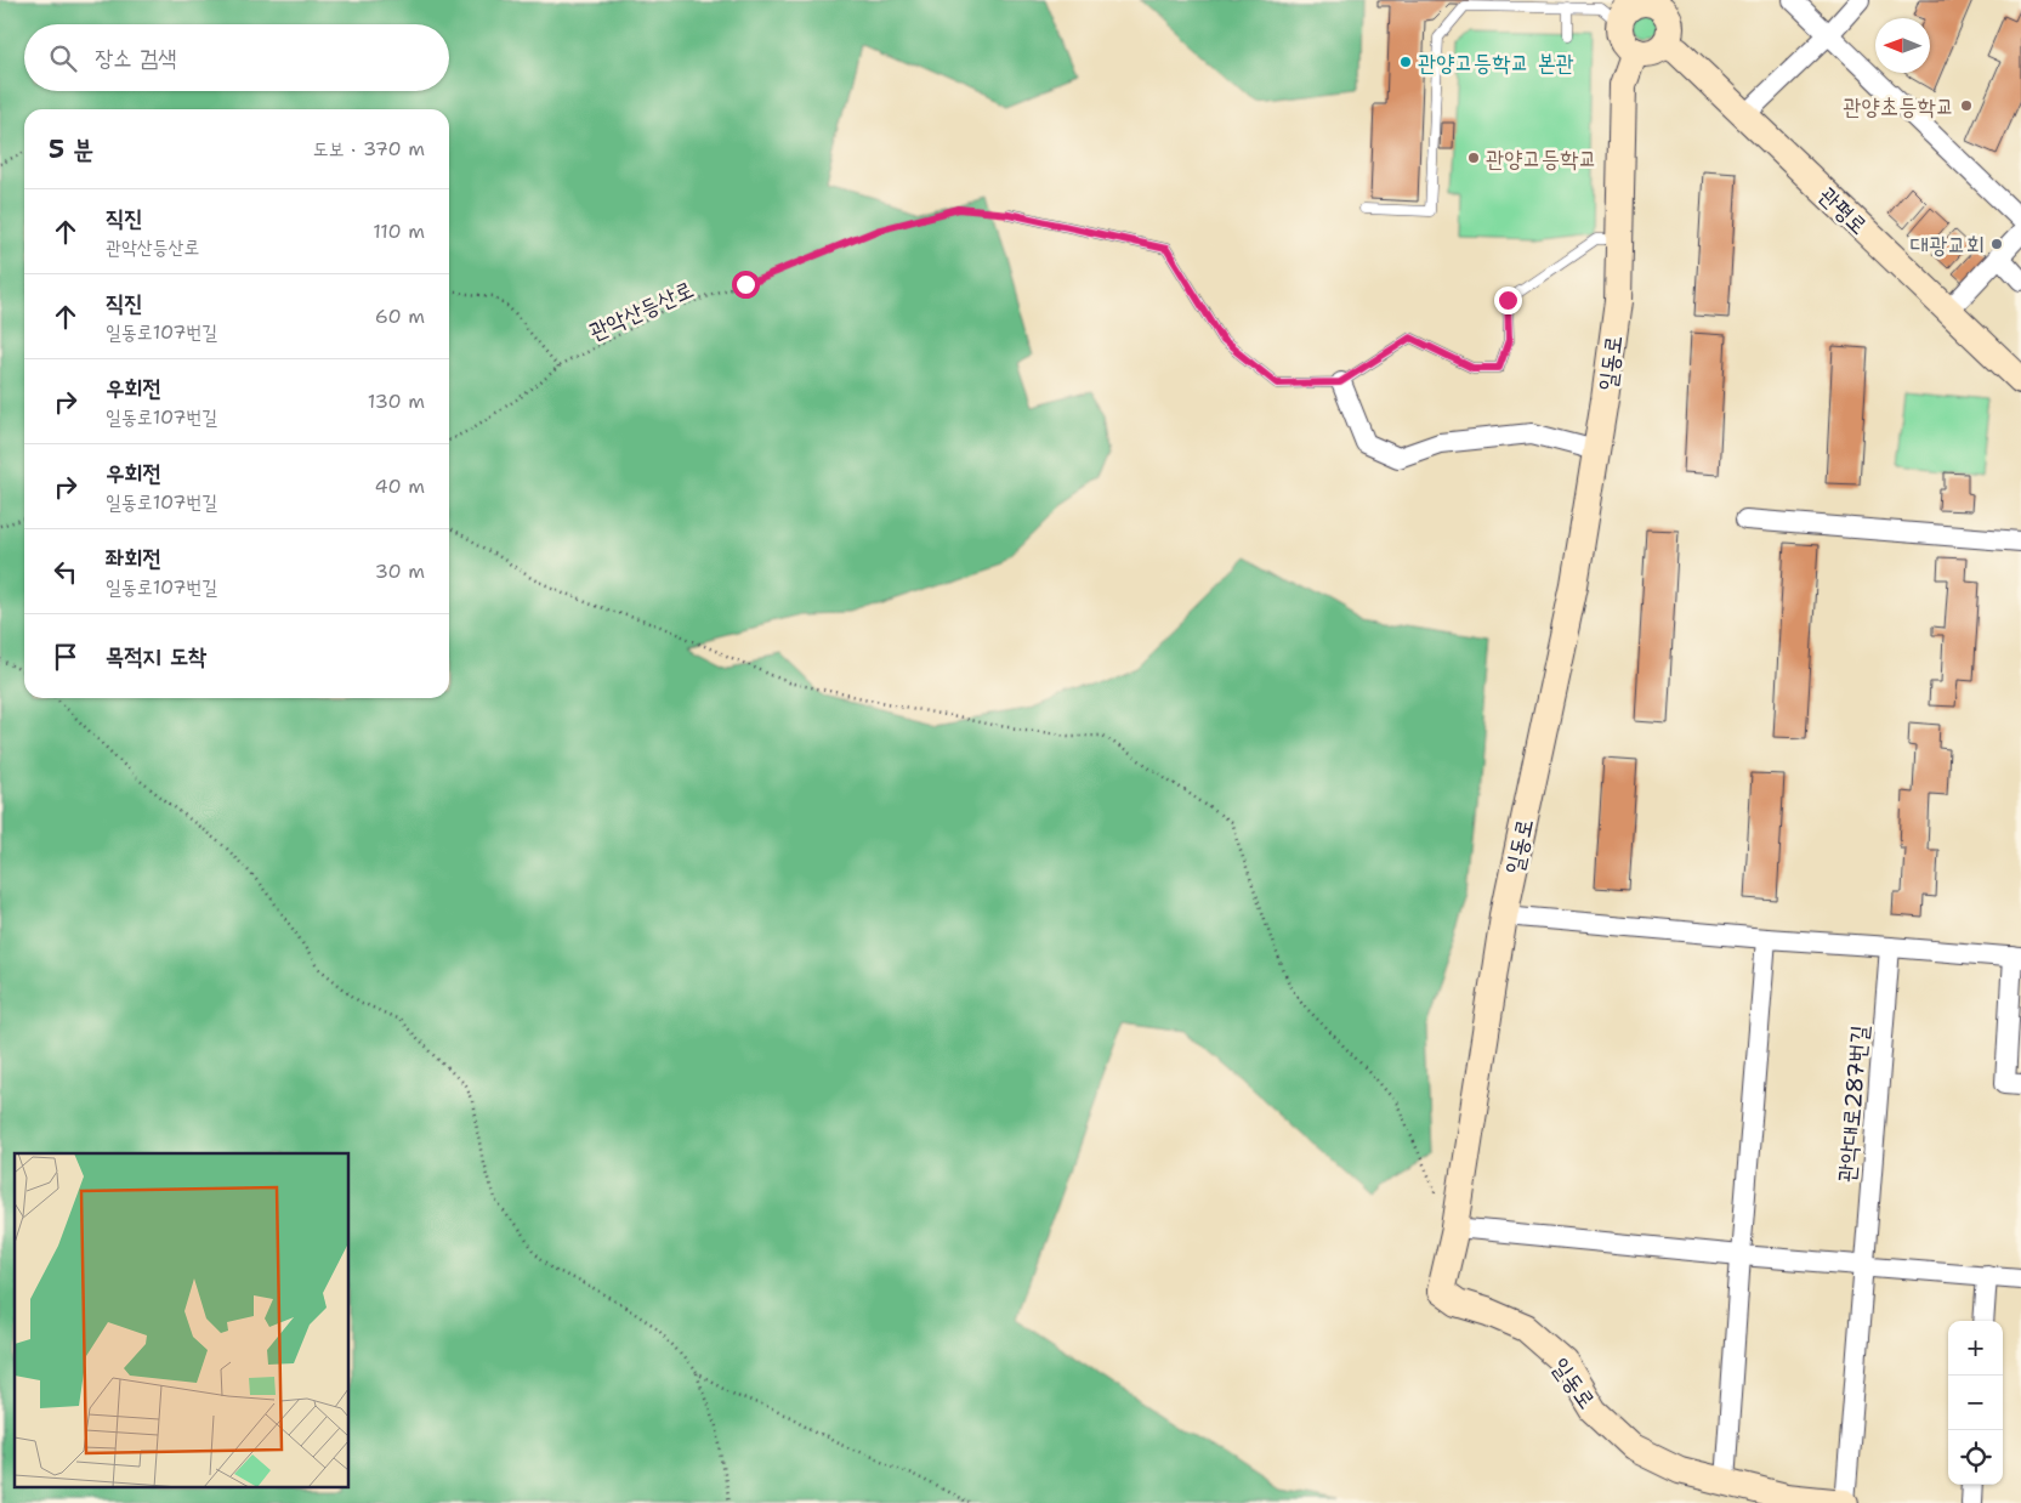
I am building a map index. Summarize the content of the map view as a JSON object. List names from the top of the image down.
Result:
{
  "streets": {
    "street": ["관평로", "일동로", "관악대로287번길"],
    "path": ["관악산등산로"]
  },
  "crossings": [
    ["관평로", "일동로"],
    ["일동로", "관악대로287번길"]
  ],
  "places": [
    "관양고등학교 본관",
    "관양초등학교",
    "관양고등학교",
    "대광교회"
  ],
  "north": "left",
  "page": {
    "search": "장소 검색",
    "heading": ["5 분", "도보 · 370 m"],
    "list": [
      ["직진", "관악산등산로", "110 m"],
      ["직진", "일동로107번길", "60 m"],
      ["우회전", "일동로107번길", "130 m"],
      ["우회전", "일동로107번길", "40 m"],
      ["좌회전", "일동로107번길", "30 m"],
      "목적지 도착"
    ],
    "map_buttons": ["+", "−"]
  }
}
